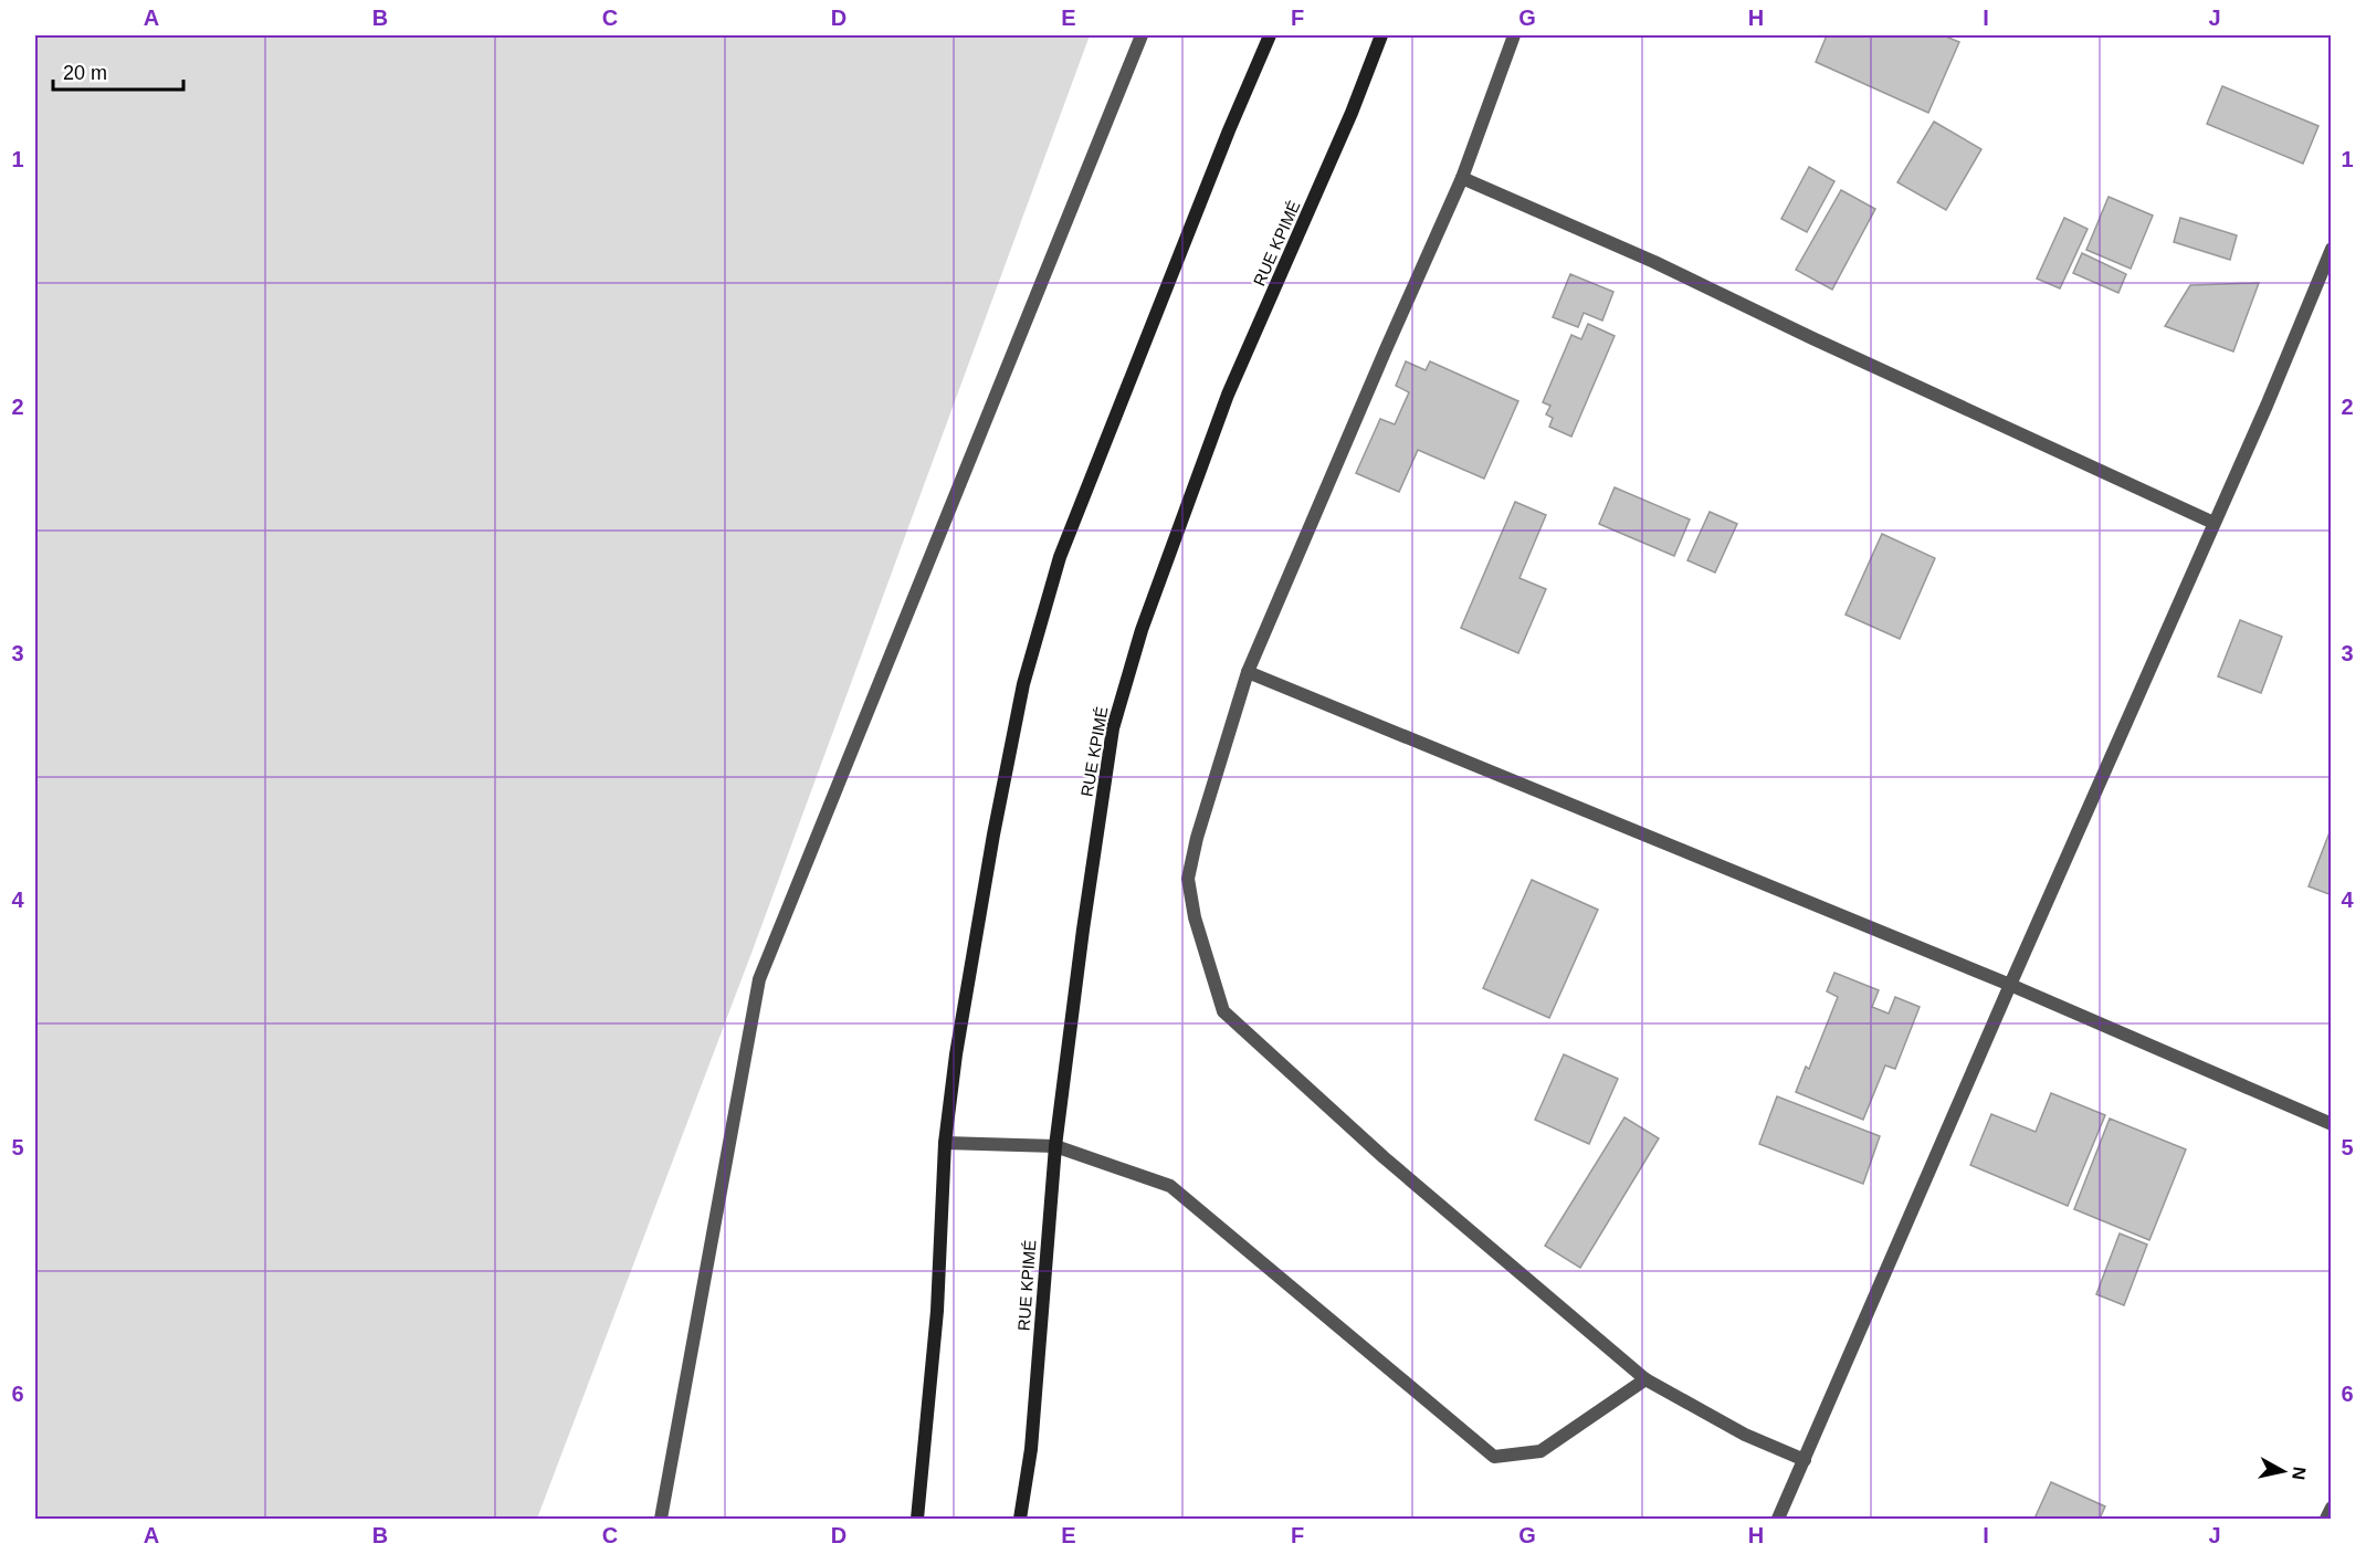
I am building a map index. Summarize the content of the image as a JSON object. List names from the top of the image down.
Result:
{
  "streets": {
    "main road": ["RUE KPIMÉ"]
  },
  "scale_bar": "20 m",
  "north": "right",
  "grid": {
    "columns": [
      "A",
      "B",
      "C",
      "D",
      "E",
      "F",
      "G",
      "H",
      "I",
      "J"
    ],
    "rows": [
      "1",
      "2",
      "3",
      "4",
      "5",
      "6"
    ]
  }
}
